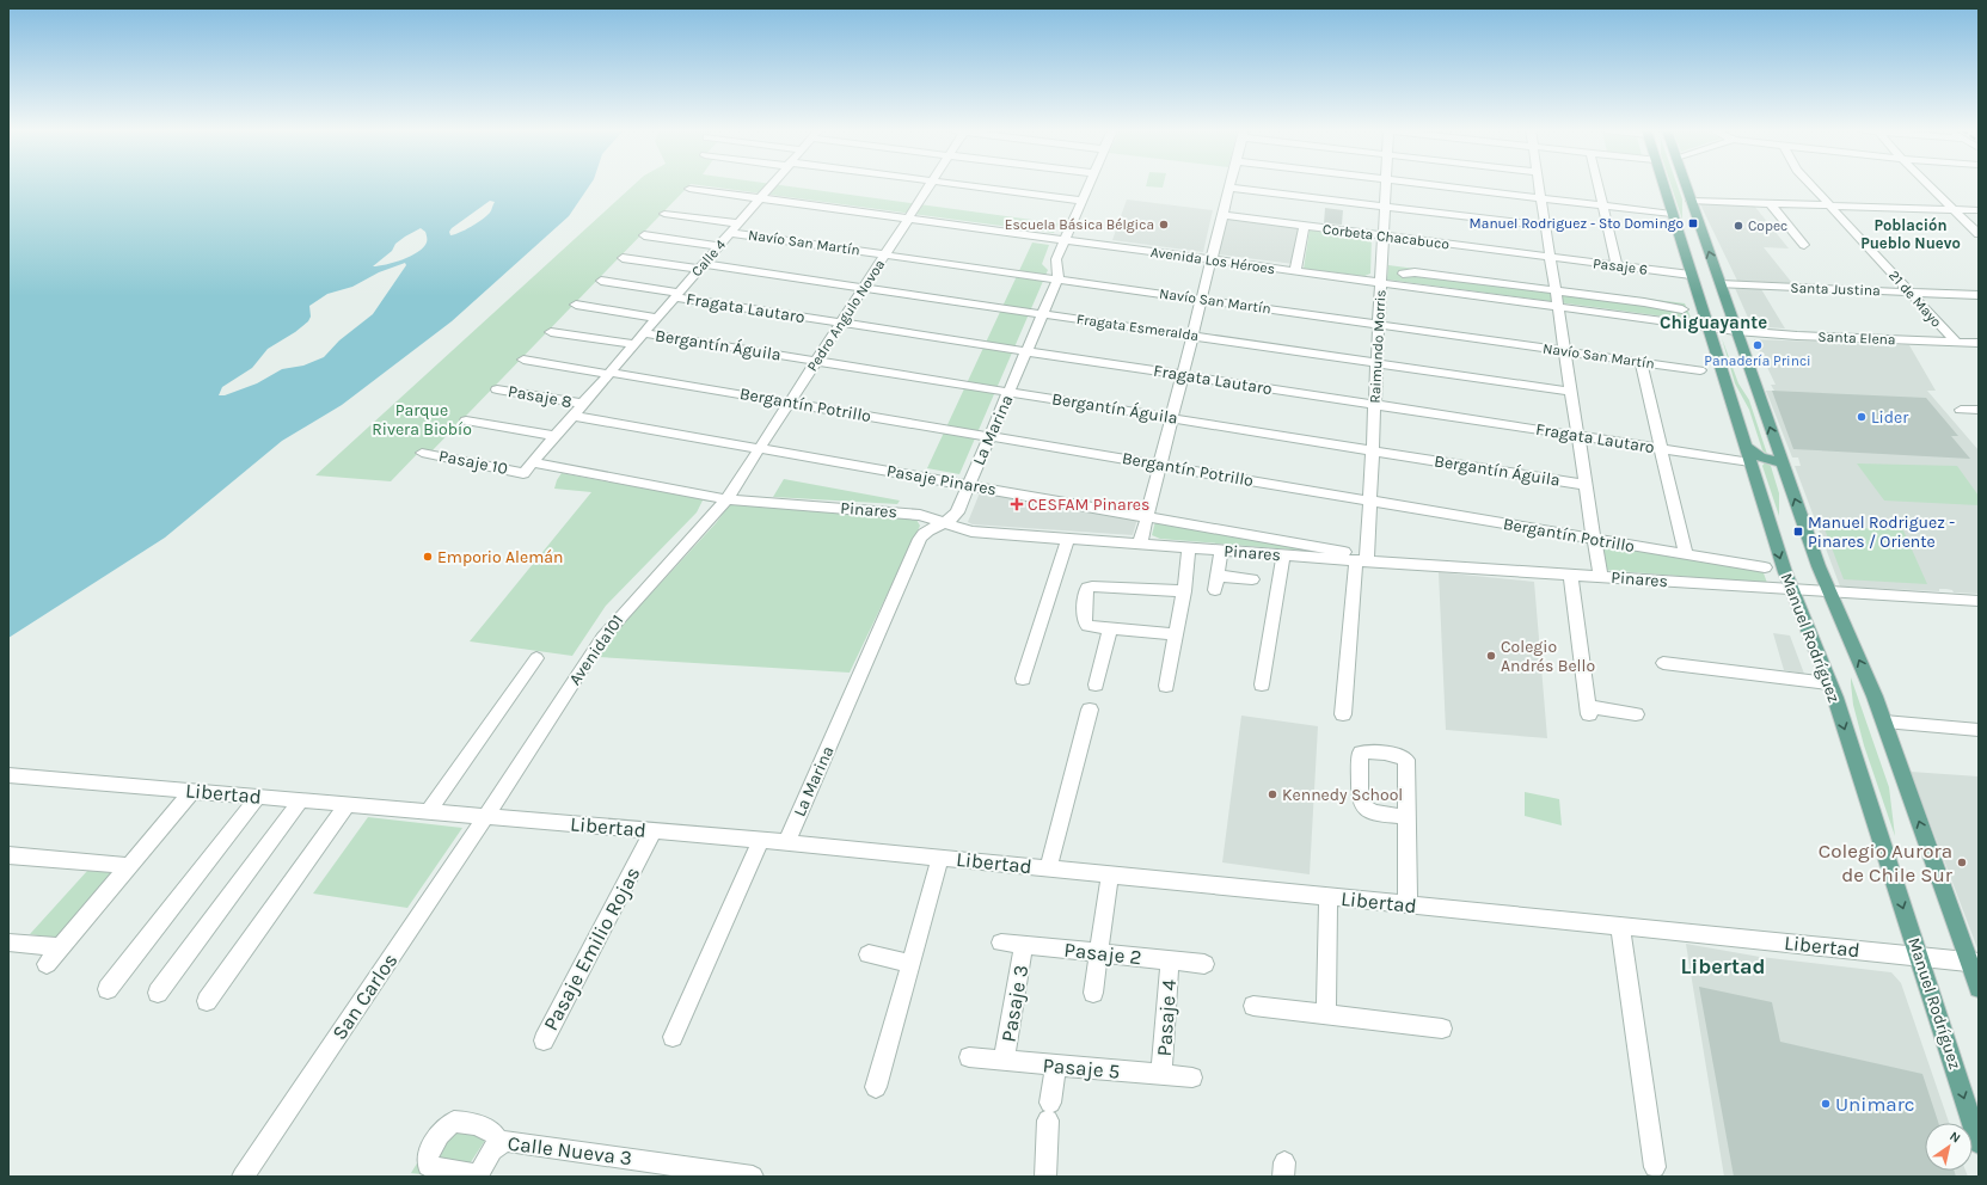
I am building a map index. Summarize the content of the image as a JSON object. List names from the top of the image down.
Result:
{
  "streets": {
    "main road": ["Manuel Rodríguez"],
    "street": [
      "Corbeta Chacabuco",
      "Navío San Martín",
      "Calle 4",
      "Avenida Los Héroes",
      "Pasaje 6",
      "Santa Justina",
      "21 de Mayo",
      "Fragata Lautaro",
      "Pedro Angulo Novoa",
      "Fragata Esmeralda",
      "Santa Elena",
      "Bergantín Águila",
      "Raimundo Morris",
      "Pasaje 8",
      "Bergantín Potrillo",
      "La Marina",
      "Pasaje 10",
      "Pasaje Pinares",
      "Pinares",
      "Avenida101",
      "Libertad",
      "Pasaje Emilio Rojas",
      "Pasaje 2",
      "San Carlos",
      "Pasaje 3",
      "Pasaje 4",
      "Pasaje 5",
      "Calle Nueva 3"
    ]
  },
  "crossings": [
    ["Corbeta Chacabuco", "Pasaje 6"],
    ["Corbeta Chacabuco", "Raimundo Morris"],
    ["Navío San Martín", "Calle 4"],
    ["Navío San Martín", "Pedro Angulo Novoa"],
    ["Navío San Martín", "Raimundo Morris"],
    ["Navío San Martín", "La Marina"],
    ["Calle 4", "Avenida Los Héroes"],
    ["Calle 4", "Fragata Lautaro"],
    ["Calle 4", "Fragata Esmeralda"],
    ["Calle 4", "Bergantín Águila"],
    ["Calle 4", "Pasaje 8"],
    ["Calle 4", "Bergantín Potrillo"],
    ["Calle 4", "Pasaje 10"],
    ["Calle 4", "Pasaje Pinares"],
    ["Calle 4", "Pinares"],
    ["Avenida Los Héroes", "Pedro Angulo Novoa"],
    ["Avenida Los Héroes", "Santa Elena"],
    ["Avenida Los Héroes", "Raimundo Morris"],
    ["Avenida Los Héroes", "La Marina"],
    ["Avenida Los Héroes", "Manuel Rodríguez"],
    ["Pasaje 6", "Manuel Rodríguez"],
    ["Santa Justina", "21 de Mayo"],
    ["Santa Justina", "Manuel Rodríguez"],
    ["21 de Mayo", "Santa Elena"],
    ["Fragata Lautaro", "Pedro Angulo Novoa"],
    ["Fragata Lautaro", "Raimundo Morris"],
    ["Fragata Lautaro", "La Marina"],
    ["Fragata Lautaro", "Manuel Rodríguez"],
    ["Pedro Angulo Novoa", "Fragata Esmeralda"],
    ["Pedro Angulo Novoa", "Bergantín Águila"],
    ["Pedro Angulo Novoa", "Bergantín Potrillo"],
    ["Pedro Angulo Novoa", "Pasaje Pinares"],
    ["Pedro Angulo Novoa", "Pinares"],
    ["Pedro Angulo Novoa", "Avenida101"],
    ["Fragata Esmeralda", "Raimundo Morris"],
    ["Fragata Esmeralda", "La Marina"],
    ["Santa Elena", "Manuel Rodríguez"],
    ["Bergantín Águila", "Raimundo Morris"],
    ["Bergantín Águila", "La Marina"],
    ["Raimundo Morris", "Bergantín Potrillo"],
    ["Raimundo Morris", "Pasaje Pinares"],
    ["Raimundo Morris", "Pinares"],
    ["Bergantín Potrillo", "La Marina"],
    ["La Marina", "Pasaje Pinares"],
    ["La Marina", "Pinares"],
    ["La Marina", "Libertad"],
    ["Pasaje Pinares", "Pinares"],
    ["Pinares", "Manuel Rodríguez"],
    ["Pinares", "Avenida101"],
    ["Manuel Rodríguez", "Libertad"],
    ["Avenida101", "Libertad"],
    ["Avenida101", "San Carlos"],
    ["Libertad", "Pasaje Emilio Rojas"],
    ["Libertad", "San Carlos"],
    ["Pasaje 2", "Pasaje 3"],
    ["Pasaje 2", "Pasaje 4"],
    ["Pasaje 3", "Pasaje 5"],
    ["Pasaje 4", "Pasaje 5"]
  ],
  "districts": ["Población Pueblo Nuevo", "Chiguayante", "Libertad"],
  "parks": ["Parque Rivera Biobío"],
  "places": {
    "transit": ["Manuel Rodriguez - Sto Domingo", "Manuel Rodriguez - Pinares / Oriente"],
    "other": [
      "Escuela Básica Bélgica",
      "Copec",
      "Panadería Princi",
      "Lider",
      "Emporio Alemán",
      "Colegio Andrés Bello",
      "Kennedy School",
      "Colegio Aurora de Chile Sur",
      "Unimarc"
    ],
    "health": ["CESFAM Pinares"]
  },
  "north": "top right"
}
